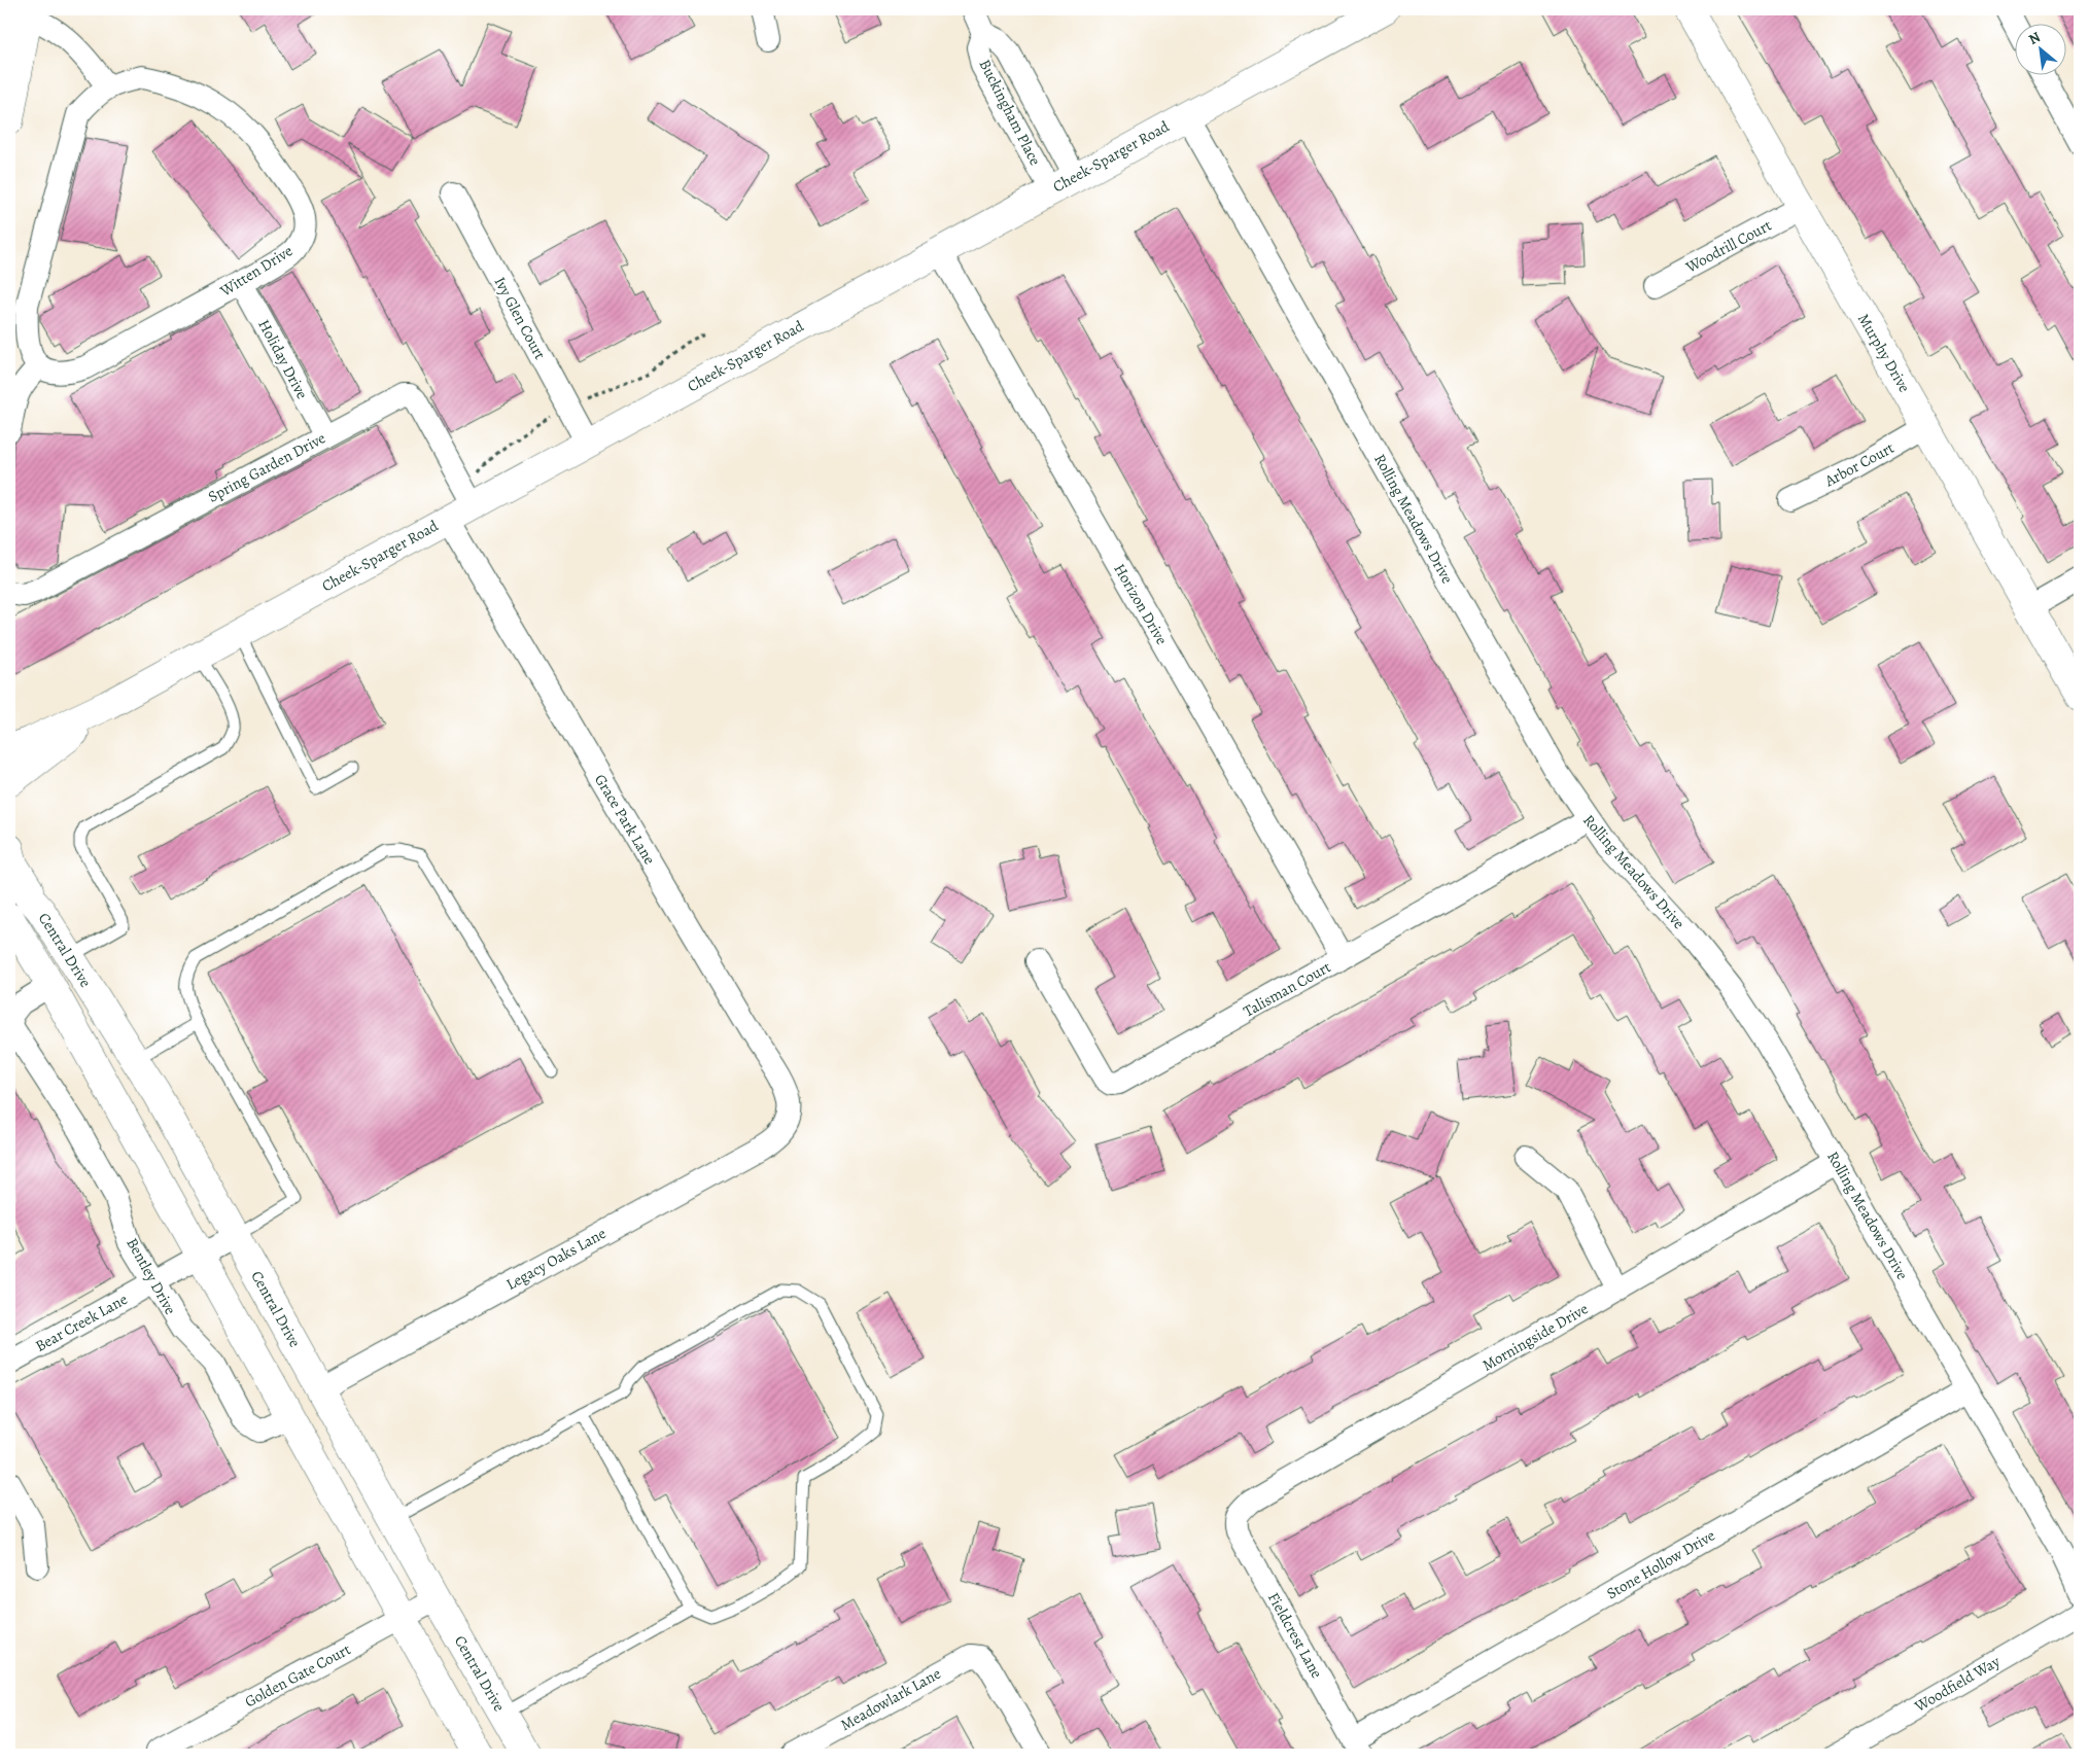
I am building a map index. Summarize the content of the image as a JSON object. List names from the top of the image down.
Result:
{
  "streets": {
    "main road": ["Cheek-Sparger Road", "Murphy Drive", "Central Drive"],
    "street": [
      "Buckingham Place",
      "Woodrill Court",
      "Witten Drive",
      "Ivy Glen Court",
      "Holiday Drive",
      "Arbor Court",
      "Spring Garden Drive",
      "Rolling Meadows Drive",
      "Horizon Drive",
      "Grace Park Lane",
      "Talisman Court",
      "Legacy Oaks Lane",
      "Bentley Drive",
      "Bear Creek Lane",
      "Morningside Drive",
      "Stone Hollow Drive",
      "Fieldcrest Lane",
      "Golden Gate Court",
      "Woodfield Way",
      "Meadowlark Lane"
    ]
  },
  "crossings": [
    ["Buckingham Place", "Cheek-Sparger Road"],
    ["Cheek-Sparger Road", "Ivy Glen Court"],
    ["Cheek-Sparger Road", "Spring Garden Drive"],
    ["Cheek-Sparger Road", "Rolling Meadows Drive"],
    ["Cheek-Sparger Road", "Horizon Drive"],
    ["Cheek-Sparger Road", "Grace Park Lane"],
    ["Woodrill Court", "Murphy Drive"],
    ["Witten Drive", "Holiday Drive"],
    ["Murphy Drive", "Arbor Court"],
    ["Holiday Drive", "Spring Garden Drive"],
    ["Rolling Meadows Drive", "Talisman Court"],
    ["Rolling Meadows Drive", "Morningside Drive"],
    ["Rolling Meadows Drive", "Stone Hollow Drive"],
    ["Horizon Drive", "Talisman Court"],
    ["Grace Park Lane", "Legacy Oaks Lane"],
    ["Central Drive", "Legacy Oaks Lane"],
    ["Central Drive", "Bentley Drive"],
    ["Central Drive", "Bear Creek Lane"],
    ["Central Drive", "Golden Gate Court"],
    ["Bentley Drive", "Bear Creek Lane"],
    ["Morningside Drive", "Fieldcrest Lane"],
    ["Stone Hollow Drive", "Fieldcrest Lane"]
  ],
  "north": "top left"
}
